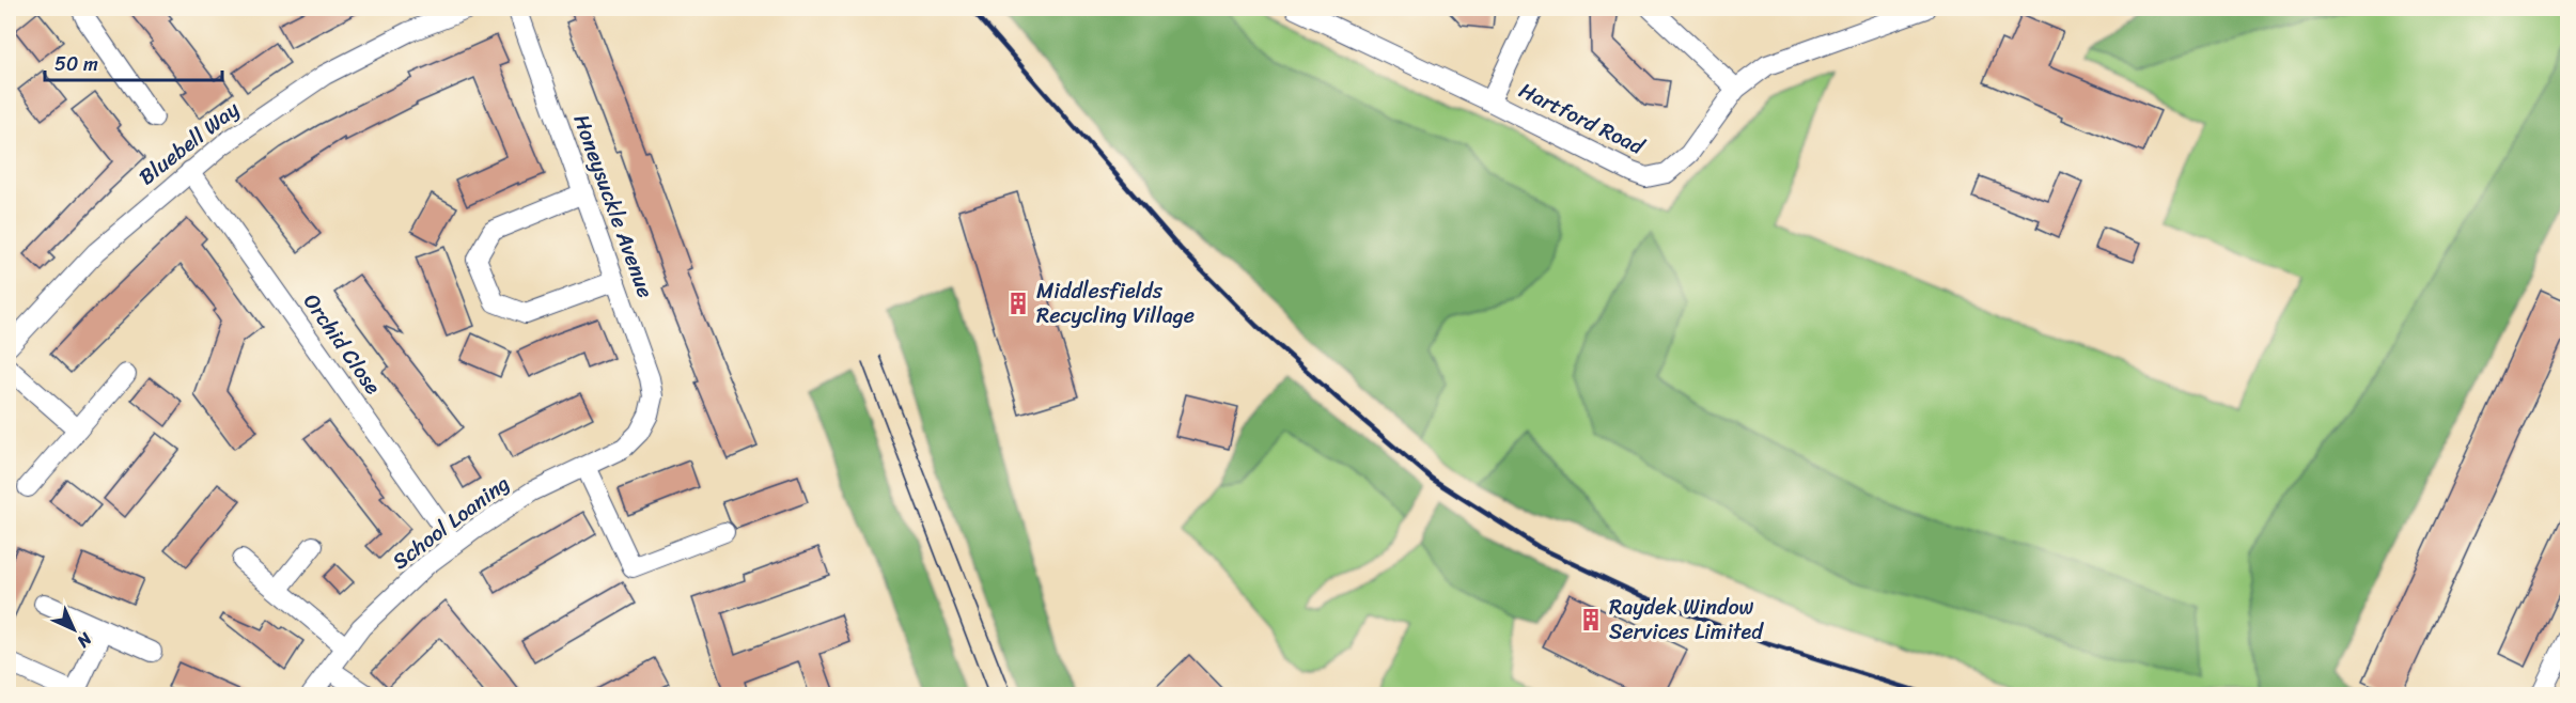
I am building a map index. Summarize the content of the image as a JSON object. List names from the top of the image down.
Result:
{
  "streets": {
    "street": [
      "Hartford Road",
      "Bluebell Way",
      "Honeysuckle Avenue",
      "Orchid Close",
      "School Loaning"
    ]
  },
  "crossings": [
    ["Bluebell Way", "Orchid Close"],
    ["Honeysuckle Avenue", "School Loaning"],
    ["Orchid Close", "School Loaning"]
  ],
  "places": {
    "building": ["Middlesfields Recycling Village", "Raydek Window Services Limited"]
  },
  "scale_bar": "50 m",
  "north": "bottom right"
}
